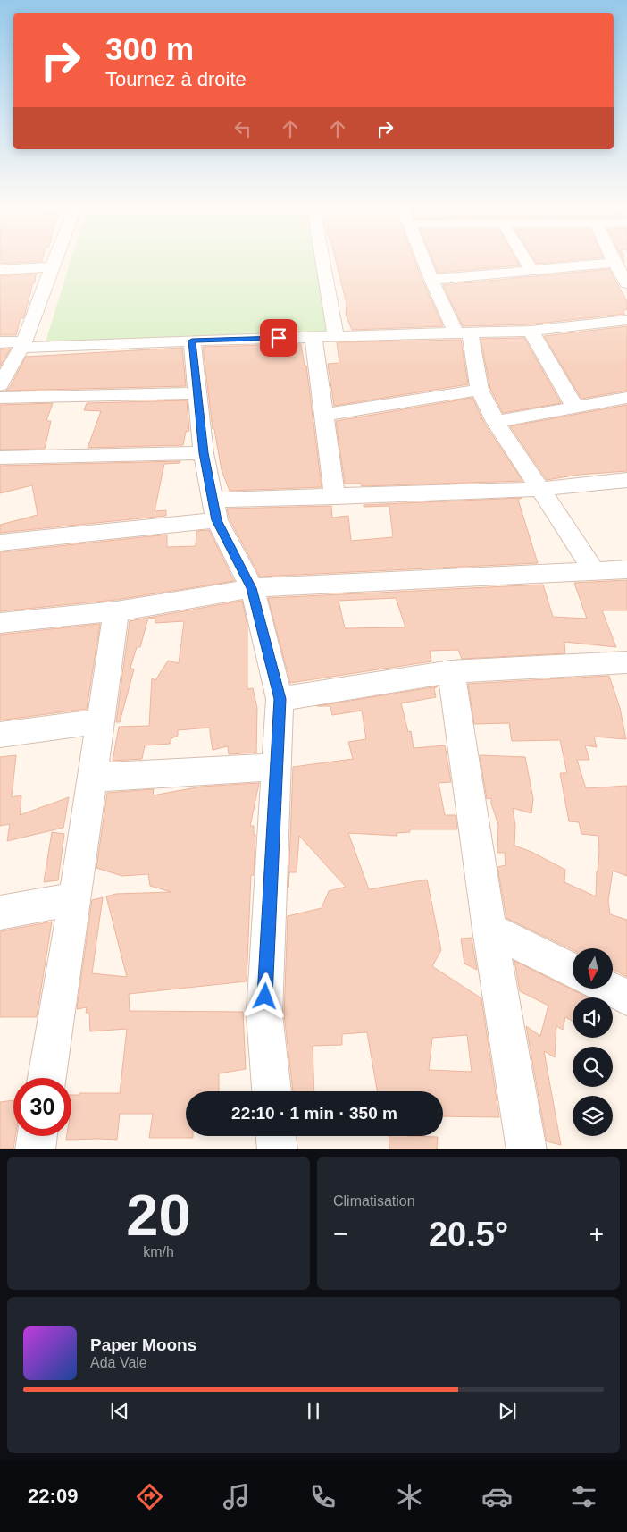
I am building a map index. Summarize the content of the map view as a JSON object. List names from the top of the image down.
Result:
{
  "north": "bottom",
  "page": {
    "turn": ["300 m", "Tournez à droite"],
    "limit": "30",
    "trip": "22:10 · 1 min · 350 m",
    "tile": [
      ["20", "km/h"],
      "Climatisation"
    ],
    "heat": ["−", "20.5°", "+"],
    "song": ["Paper Moons", "Ada Vale"],
    "tabs": "22:09"
  }
}
